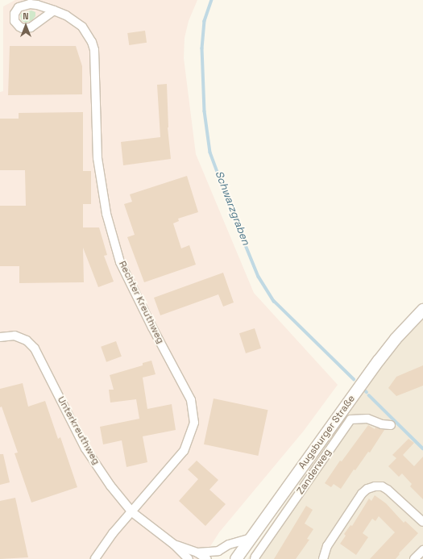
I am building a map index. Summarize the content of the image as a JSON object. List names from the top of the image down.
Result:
{
  "streets": {
    "main road": ["Augsburger Straße"],
    "street": ["Rechter Kreuthweg", "Unterkreuthweg", "Zanderweg"]
  },
  "crossings": [
    ["Rechter Kreuthweg", "Unterkreuthweg"],
    ["Unterkreuthweg", "Augsburger Straße"]
  ],
  "water": ["Schwarzgraben"],
  "north": "top"
}
